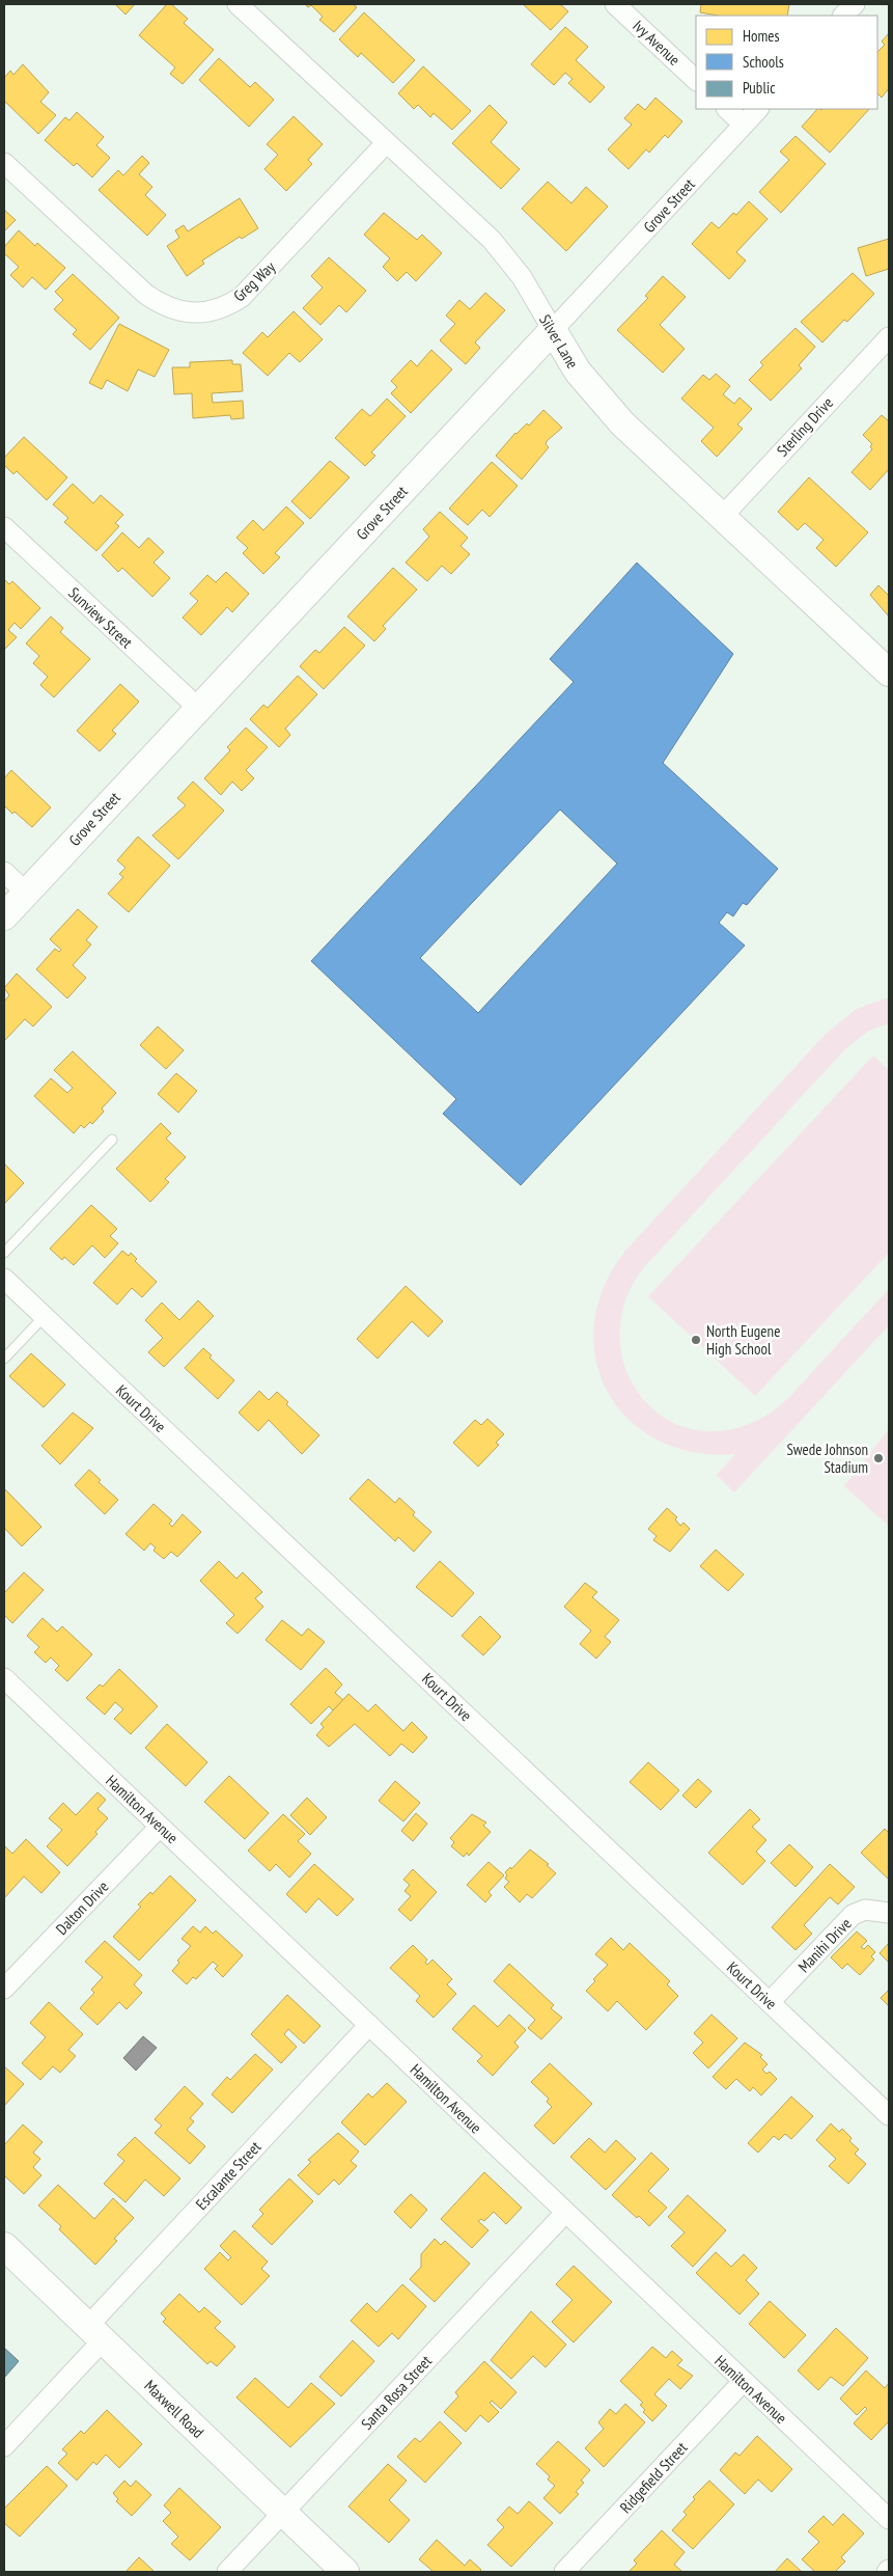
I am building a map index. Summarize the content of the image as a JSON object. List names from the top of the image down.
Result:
{
  "streets": {
    "street": [
      "Ivy Avenue",
      "Grove Street",
      "Greg Way",
      "Silver Lane",
      "Sterling Drive",
      "Sunview Street",
      "Kourt Drive",
      "Hamilton Avenue",
      "Dalton Drive",
      "Manihi Drive",
      "Escalante Street",
      "Santa Rosa Street",
      "Maxwell Road",
      "Ridgefield Street"
    ]
  },
  "crossings": [
    ["Grove Street", "Silver Lane"],
    ["Grove Street", "Sunview Street"],
    ["Greg Way", "Silver Lane"],
    ["Silver Lane", "Sterling Drive"],
    ["Kourt Drive", "Manihi Drive"],
    ["Hamilton Avenue", "Dalton Drive"],
    ["Hamilton Avenue", "Escalante Street"],
    ["Hamilton Avenue", "Santa Rosa Street"],
    ["Hamilton Avenue", "Ridgefield Street"],
    ["Escalante Street", "Maxwell Road"],
    ["Santa Rosa Street", "Maxwell Road"]
  ],
  "places": ["North Eugene High School", "Swede Johnson Stadium"],
  "legend": ["Homes", "Schools", "Public"]
}
